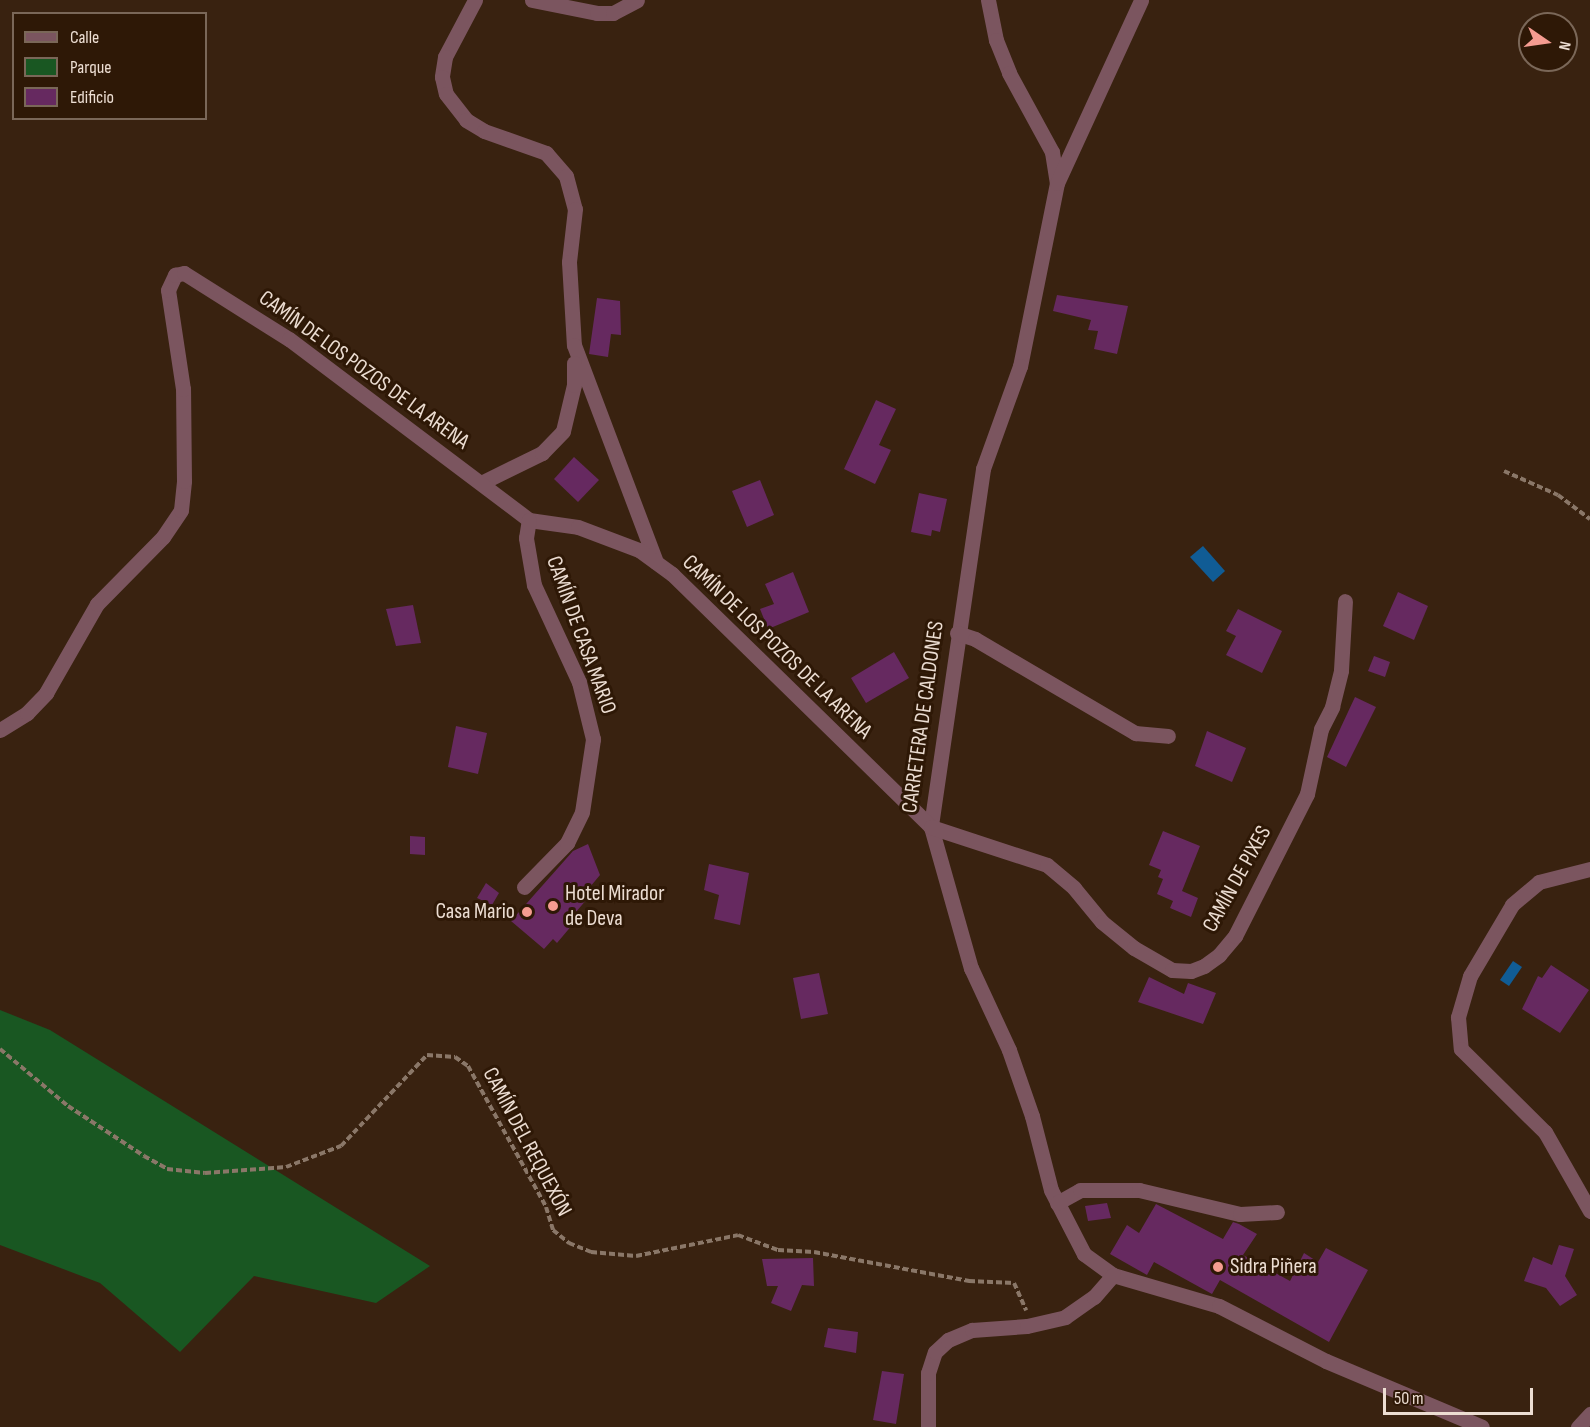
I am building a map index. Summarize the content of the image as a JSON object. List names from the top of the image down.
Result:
{
  "streets": {
    "street": [
      "CAMÍN DE LOS POZOS DE LA ARENA",
      "CAMÍN DE CASA MARIO",
      "CARRETERA DE CALDONES",
      "CAMÍN DE PIXES"
    ],
    "path": ["CAMÍN DEL REQUEXÓN"]
  },
  "crossings": [
    ["CAMÍN DE LOS POZOS DE LA ARENA", "CAMÍN DE CASA MARIO"],
    ["CAMÍN DE LOS POZOS DE LA ARENA", "CARRETERA DE CALDONES"],
    ["CAMÍN DE LOS POZOS DE LA ARENA", "CAMÍN DE PIXES"],
    ["CARRETERA DE CALDONES", "CAMÍN DE PIXES"]
  ],
  "places": ["Hotel Mirador de Deva", "Casa Mario", "Sidra Piñera"],
  "legend": ["Calle", "Parque", "Edificio"],
  "scale_bar": "50 m",
  "north": "right"
}
